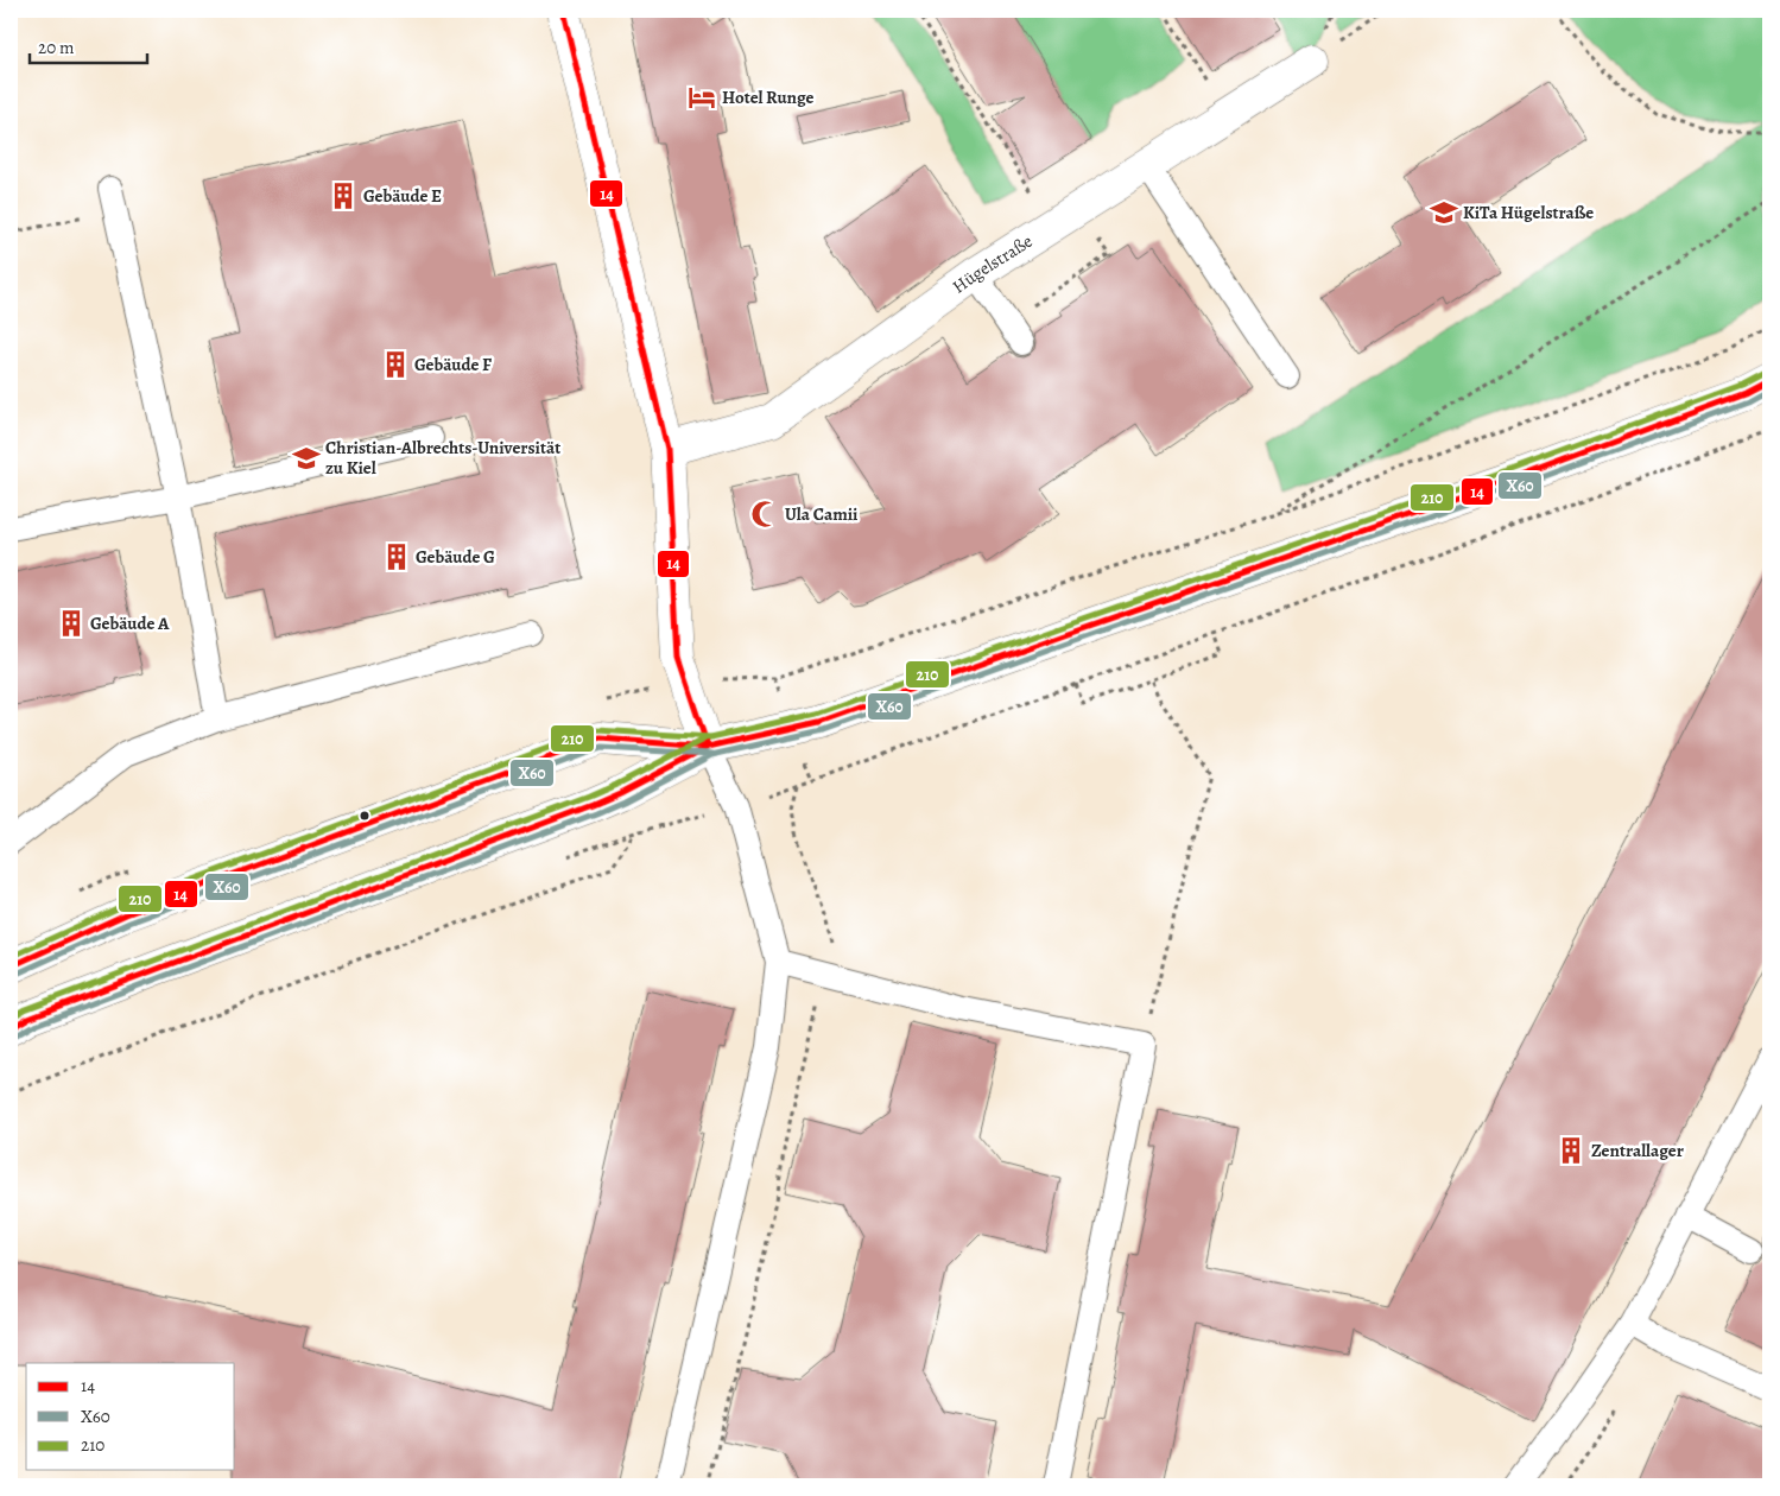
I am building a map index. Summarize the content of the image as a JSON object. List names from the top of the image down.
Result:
{
  "streets": {
    "main road": ["Hügelstraße"]
  },
  "places": {
    "hotel": ["Hotel Runge"],
    "building": [
      "Gebäude E",
      "Gebäude F",
      "Gebäude G",
      "Gebäude A",
      "Zentrallager"
    ],
    "school or university": ["KiTa Hügelstraße", "Christian-Albrechts-Universität zu Kiel"],
    "mosque": ["Ula Camii"]
  },
  "lines": ["transit line 14", "transit line 210", "transit line X60"],
  "legend": ["14", "X60", "210"],
  "scale_bar": "20 m"
}
